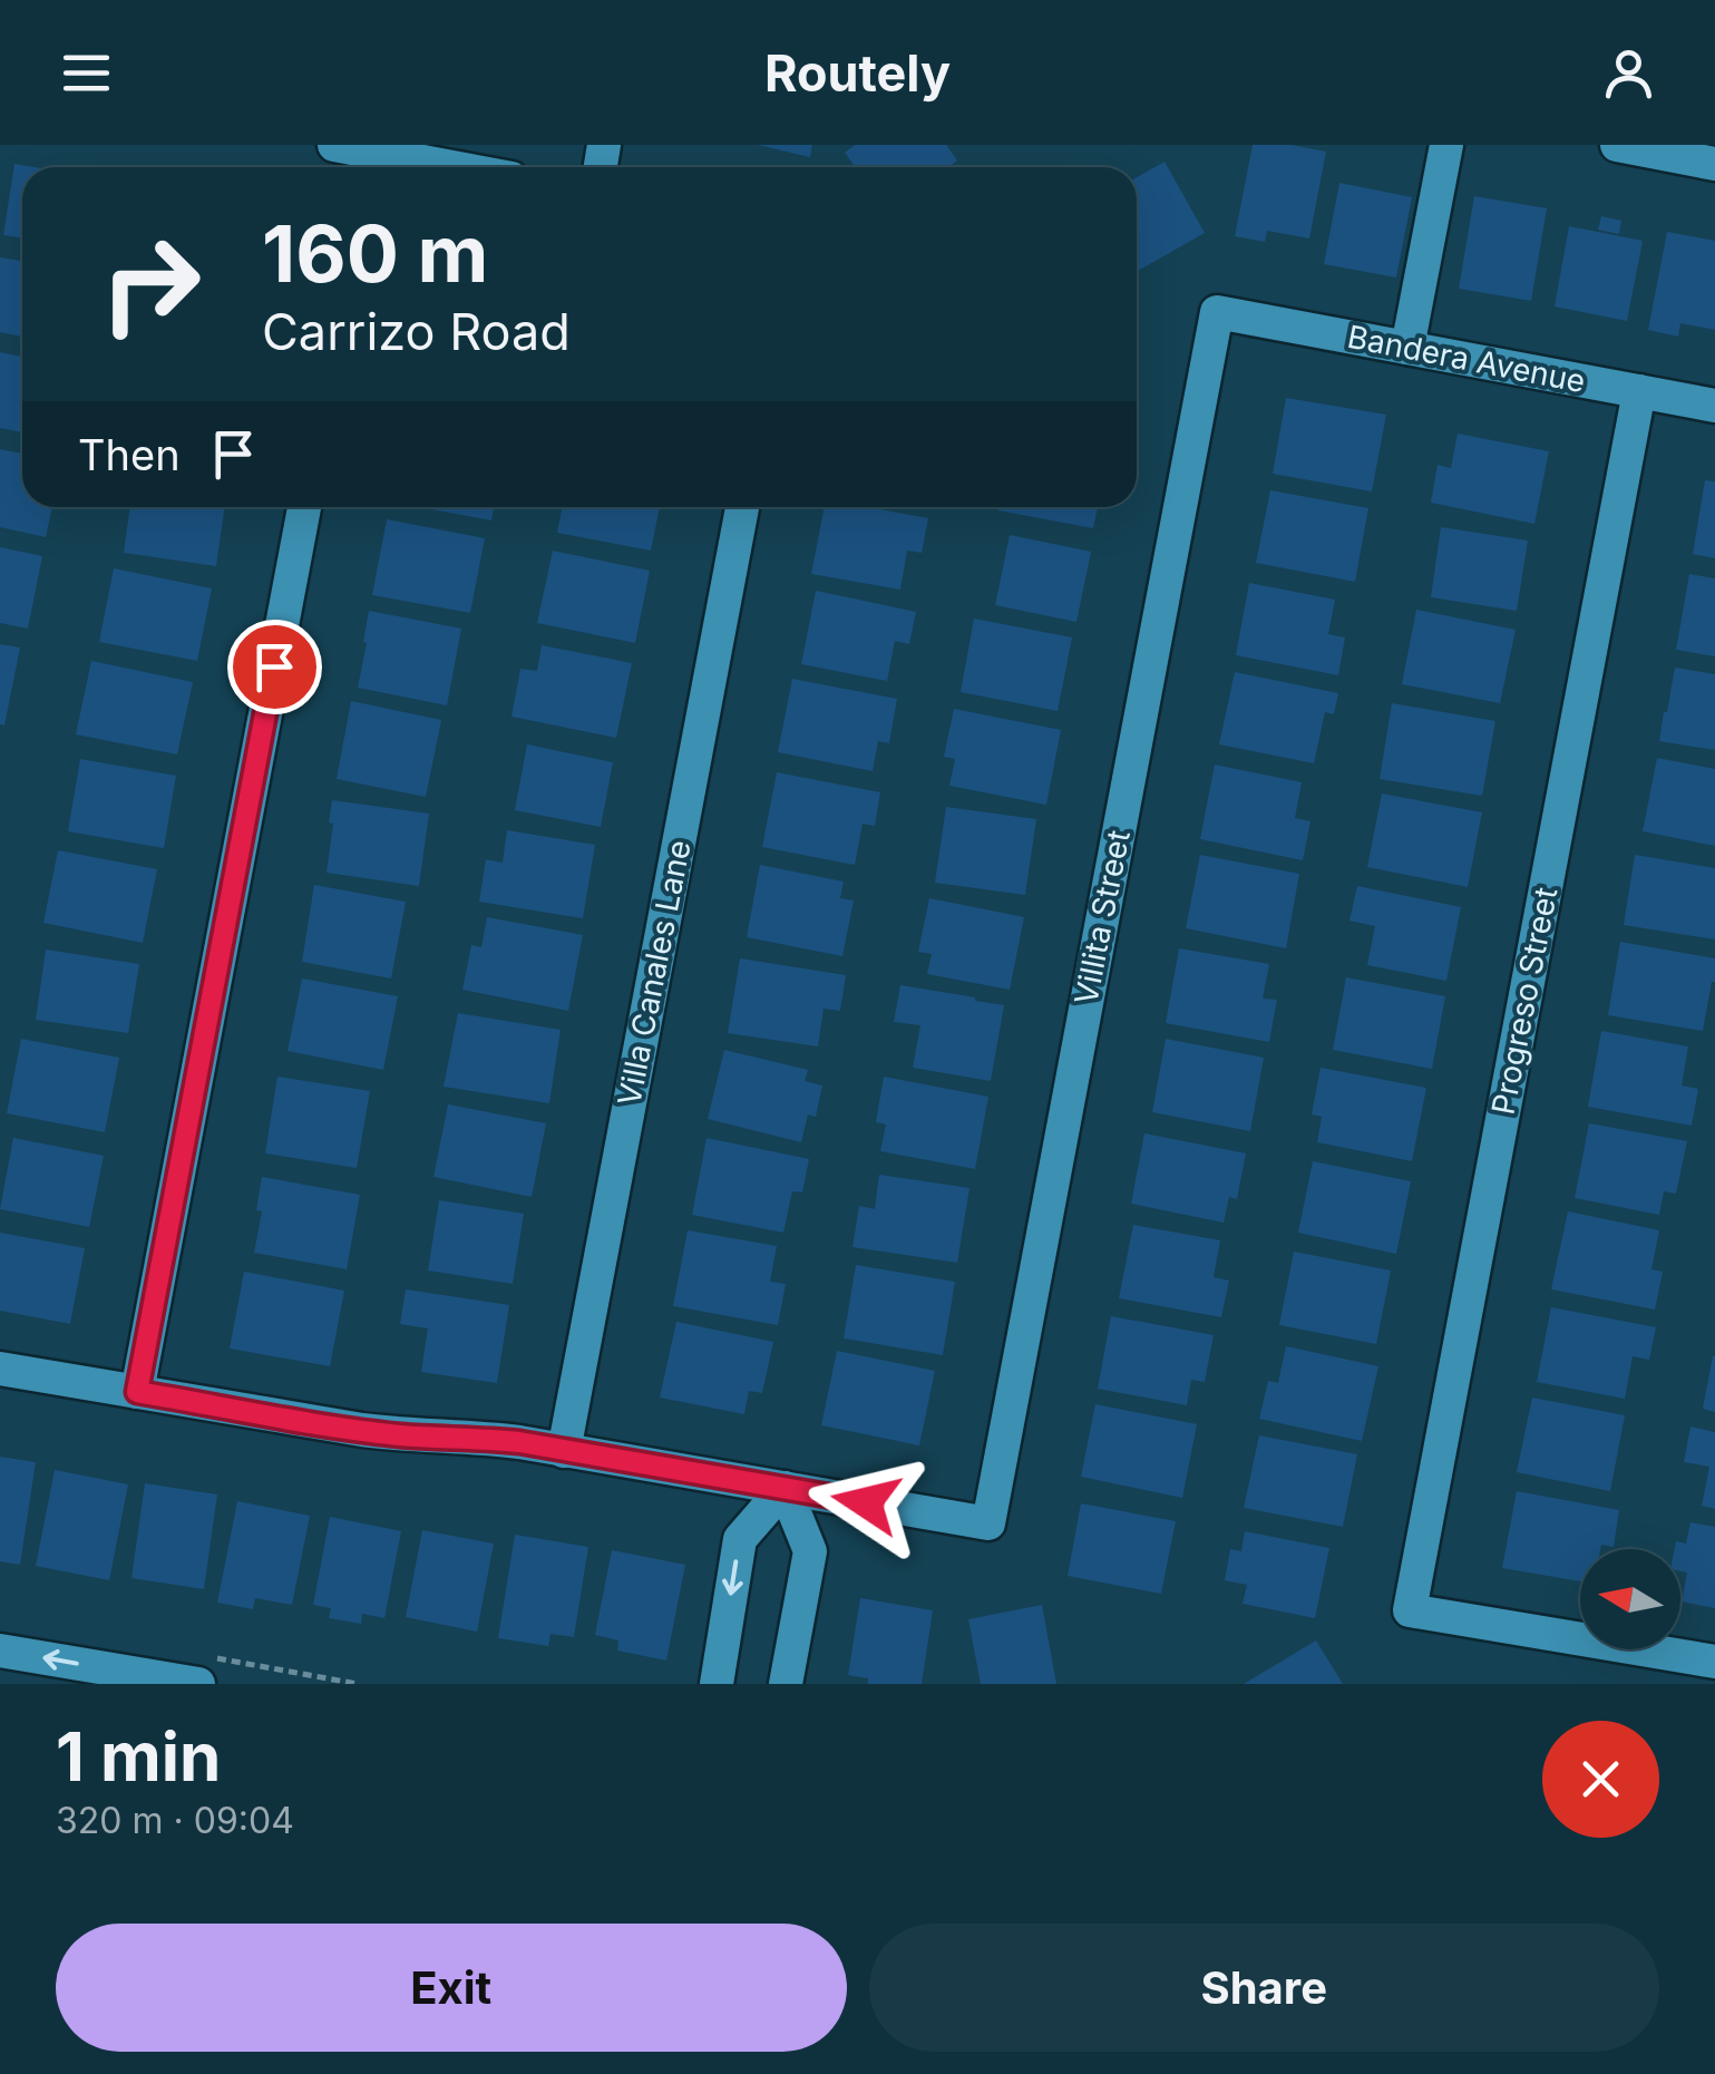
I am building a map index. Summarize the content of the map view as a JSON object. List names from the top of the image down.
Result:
{
  "streets": {
    "street": [
      "Bandera Avenue",
      "Villita Street",
      "Villa Canales Lane",
      "Progreso Street"
    ]
  },
  "crossings": [
    ["Bandera Avenue", "Villita Street"],
    ["Bandera Avenue", "Progreso Street"]
  ],
  "north": "left",
  "page": {
    "header": "Routely",
    "turn": ["160 m", "Carrizo Road"],
    "then": "Then",
    "heading": ["1 min", "320 m · 09:04"],
    "buttons": ["Exit", "Share"]
  }
}
